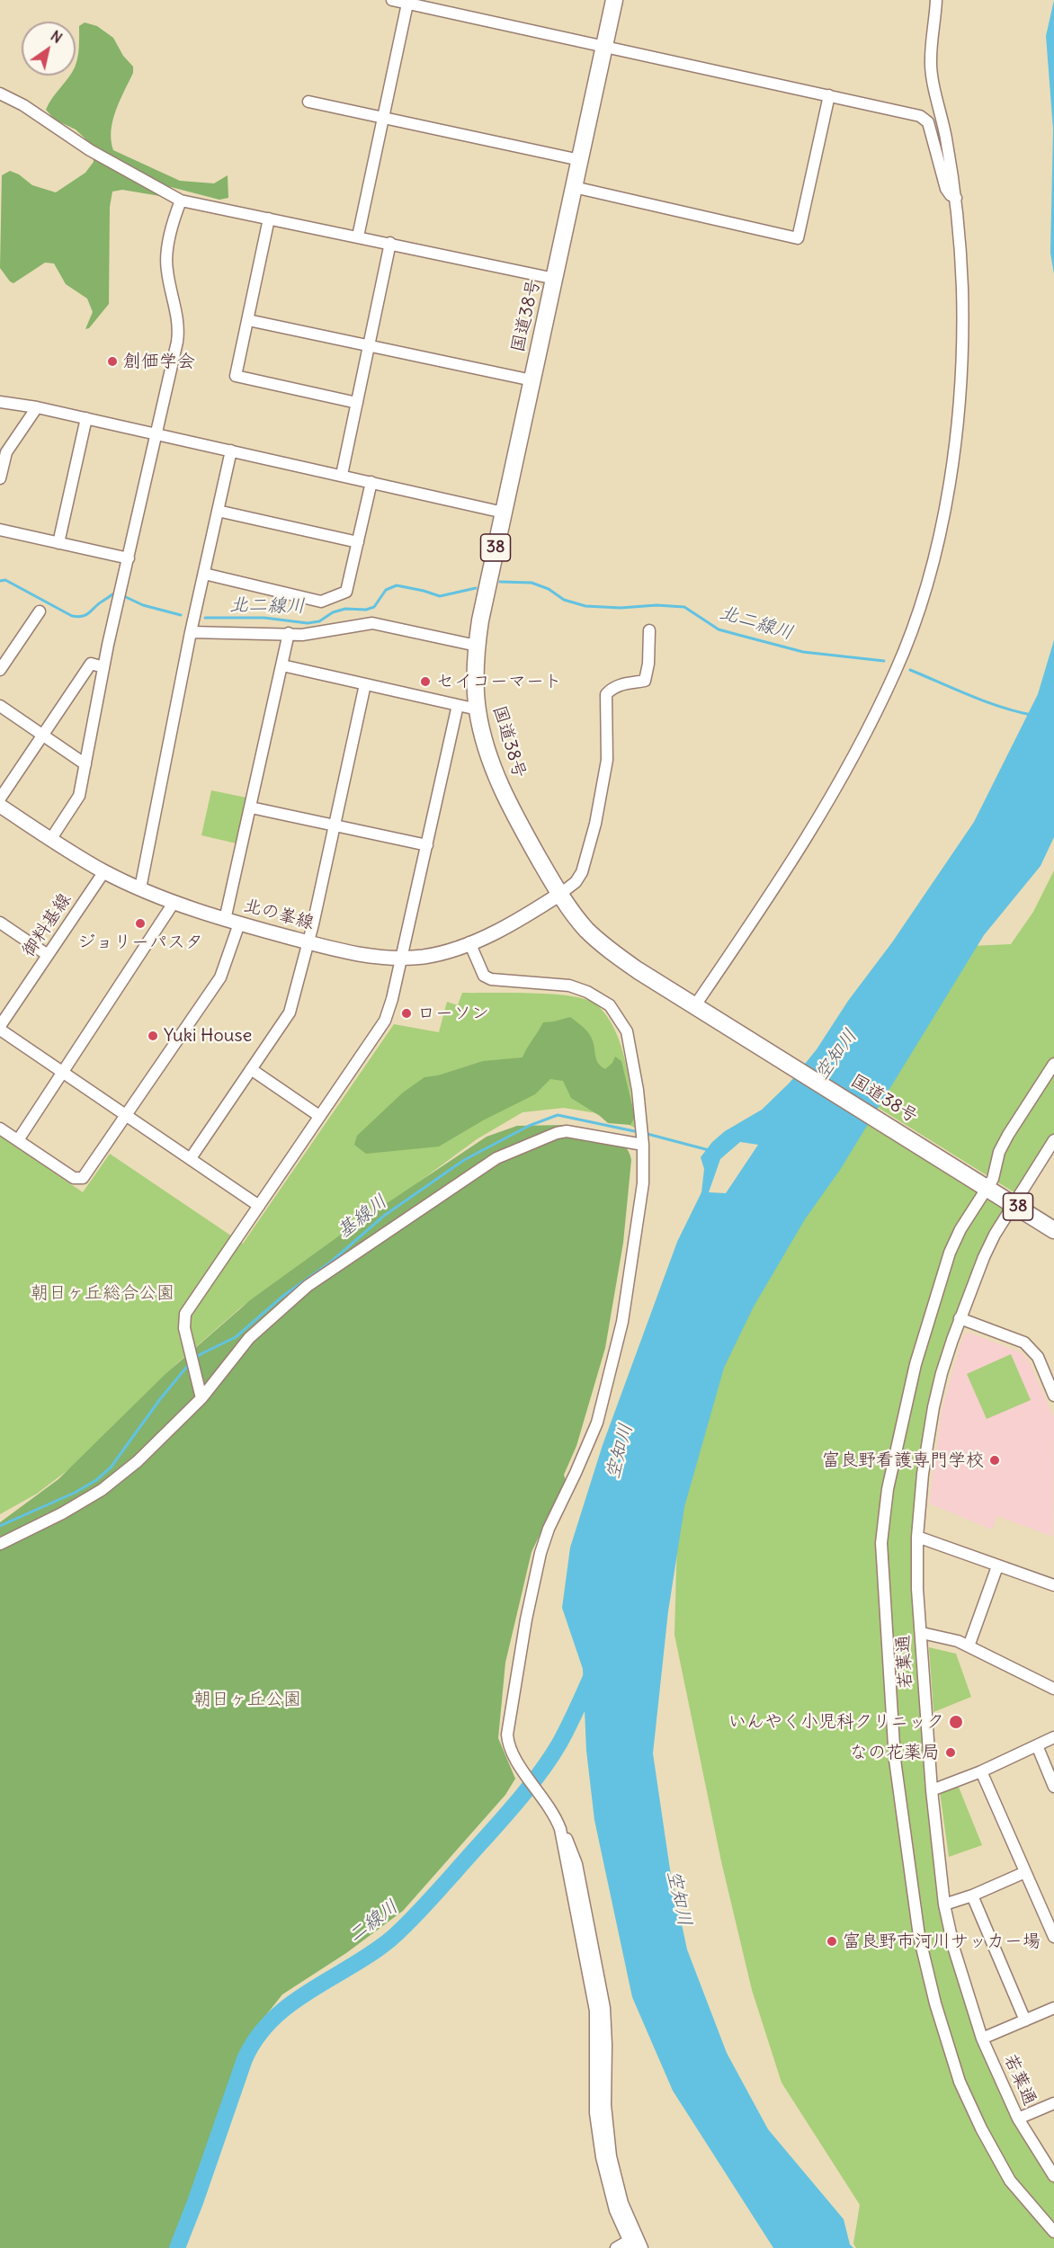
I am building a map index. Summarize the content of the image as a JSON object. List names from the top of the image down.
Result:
{
  "streets": {
    "highway": ["国道38号", "38"],
    "main road": ["北の峯線"],
    "street": ["御料基線", "若葉通"]
  },
  "crossings": [
    ["国道38号", "北の峯線"],
    ["国道38号", "若葉通"],
    ["北の峯線", "御料基線"]
  ],
  "water": [
    "北二線川",
    "空知川",
    "基線川",
    "二線川"
  ],
  "parks": ["朝日ヶ丘総合公園", "朝日ヶ丘公園"],
  "places": [
    "創価学会",
    "セイコーマート",
    "ジョリーパスタ",
    "ローソン",
    "Yuki House",
    "富良野看護専門学校",
    "いんやく小児科クリニック",
    "なの花薬局",
    "富良野市河川サッカー場"
  ],
  "north": "top right"
}
